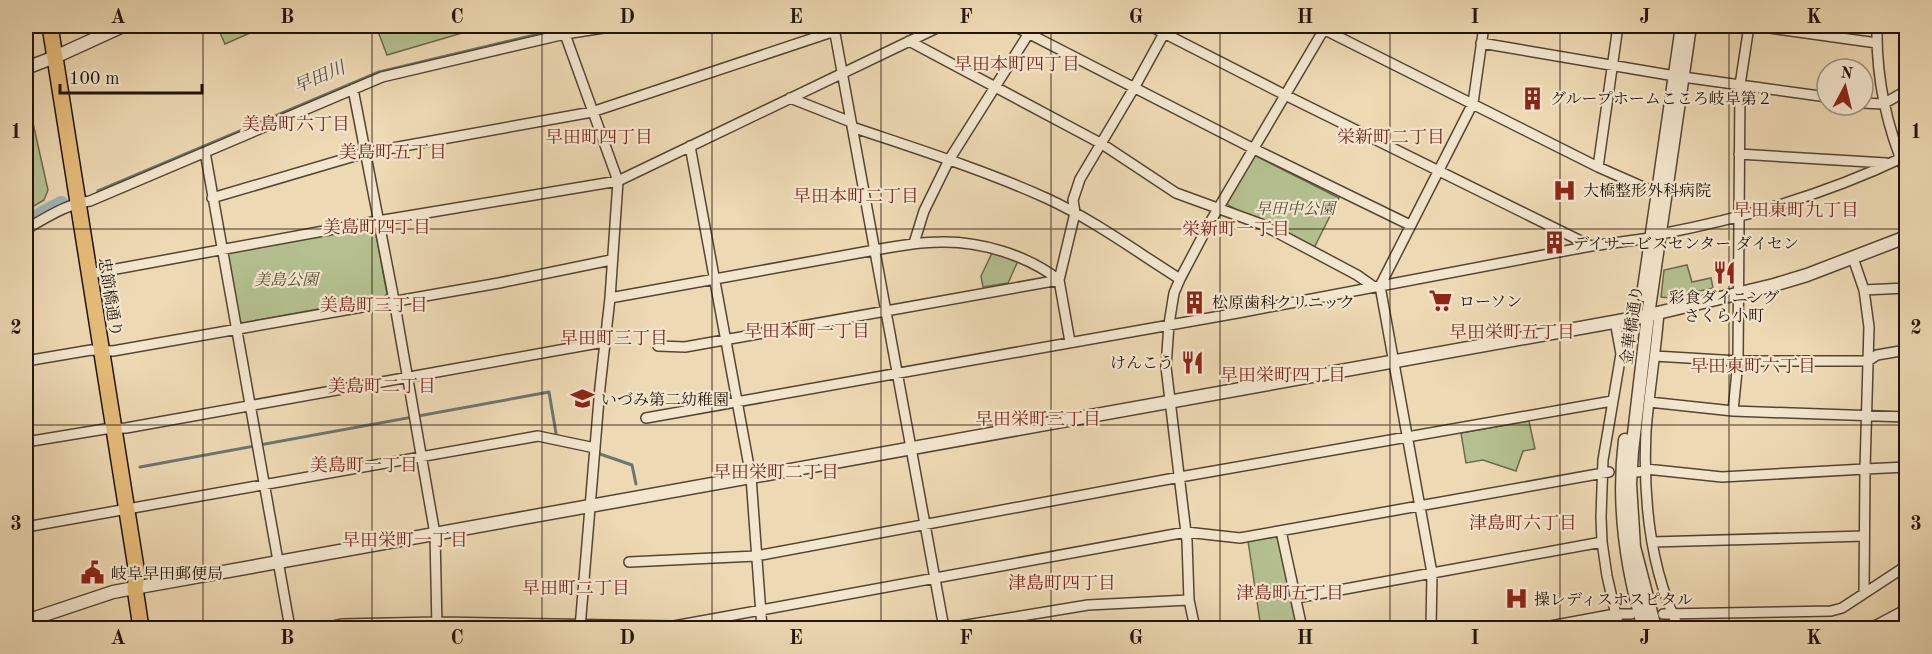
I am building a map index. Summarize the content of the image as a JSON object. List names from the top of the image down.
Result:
{
  "streets": {
    "main road": ["忠節橋通り"],
    "street": ["金華橋通り"]
  },
  "districts": [
    "早田本町四丁目",
    "美島町六丁目",
    "早田町四丁目",
    "栄新町二丁目",
    "美島町五丁目",
    "早田本町二丁目",
    "早田東町九丁目",
    "美島町四丁目",
    "栄新町一丁目",
    "美島町三丁目",
    "早田本町一丁目",
    "早田栄町五丁目",
    "早田町三丁目",
    "早田東町六丁目",
    "早田栄町四丁目",
    "美島町二丁目",
    "早田栄町三丁目",
    "美島町一丁目",
    "早田栄町二丁目",
    "津島町六丁目",
    "早田栄町一丁目",
    "津島町四丁目",
    "早田町二丁目",
    "津島町五丁目"
  ],
  "water": ["早田川"],
  "parks": ["早田中公園", "美島公園"],
  "places": {
    "building": ["グループホームこころ岐阜第２", "デイサービスセンター ダイセン", "松原歯科クリニック"],
    "hospital": ["大橋整形外科病院", "操レディスホスピタル"],
    "restaurant": ["彩食ダイニング さくら小町", "けんこう"],
    "supermarket": ["ローソン"],
    "school or university": ["いづみ第二幼稚園"],
    "public building": ["岐阜早田郵便局"]
  },
  "scale_bar": "100 m",
  "north": "top",
  "grid": {
    "columns": [
      "A",
      "B",
      "C",
      "D",
      "E",
      "F",
      "G",
      "H",
      "I",
      "J",
      "K"
    ],
    "rows": ["1", "2", "3"]
  }
}
